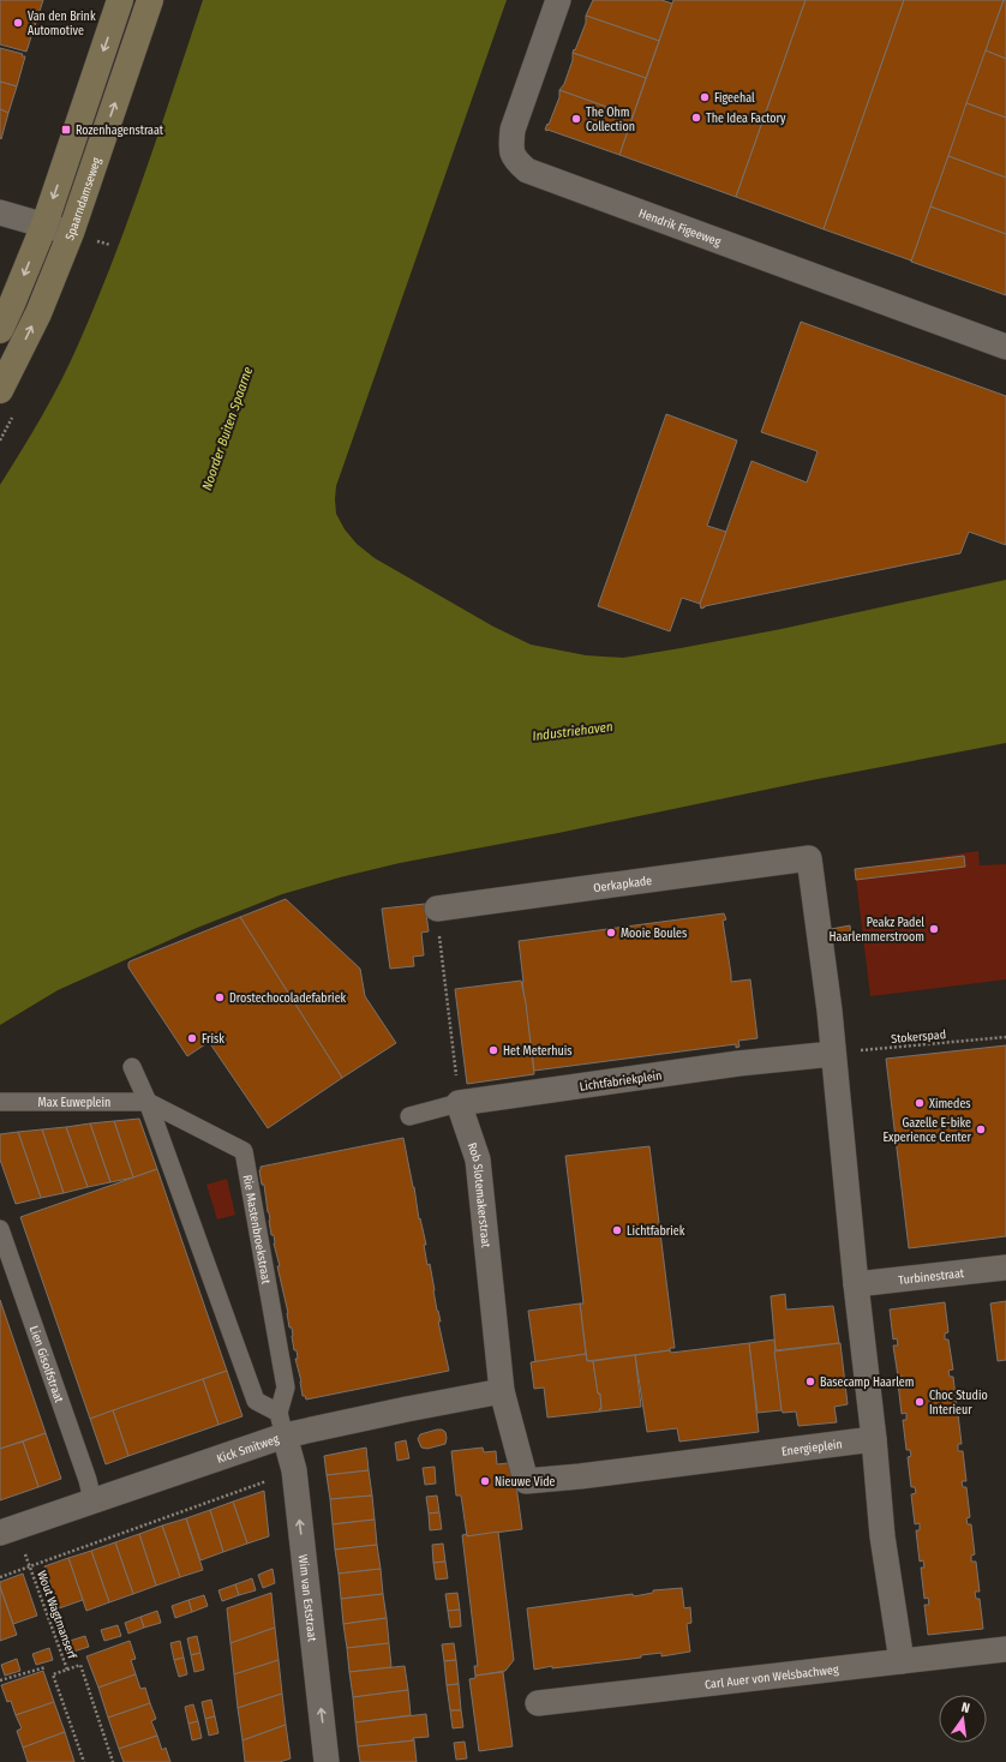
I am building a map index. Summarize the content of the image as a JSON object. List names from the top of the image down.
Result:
{
  "streets": {
    "main road": ["Spaarndamseweg"],
    "street": [
      "Hendrik Figeeweg",
      "Oerkapkade",
      "Lichtfabriekplein",
      "Max Euweplein",
      "Rob Slotemakerstraat",
      "Rie Mastenbroekstraat",
      "Turbinestraat",
      "Lien Gisolfstraat",
      "Energieplein",
      "Kick Smitweg",
      "Wim van Eststraat",
      "Carl Auer von Welsbachweg"
    ],
    "path": ["Stokerspad", "Wout Wagtmanserf"]
  },
  "crossings": [
    ["Oerkapkade", "Stokerspad"],
    ["Oerkapkade", "Lichtfabriekplein"],
    ["Stokerspad", "Lichtfabriekplein"],
    ["Lichtfabriekplein", "Rob Slotemakerstraat"],
    ["Max Euweplein", "Rie Mastenbroekstraat"],
    ["Rob Slotemakerstraat", "Energieplein"],
    ["Rob Slotemakerstraat", "Kick Smitweg"],
    ["Rie Mastenbroekstraat", "Kick Smitweg"],
    ["Rie Mastenbroekstraat", "Wim van Eststraat"],
    ["Lien Gisolfstraat", "Kick Smitweg"],
    ["Kick Smitweg", "Wim van Eststraat"]
  ],
  "one_way": ["Wim van Eststraat"],
  "water": ["Noorder Buiten Spaarne", "Industriehaven"],
  "places": {
    "other": [
      "Van den Brink Automotive",
      "Figeehal",
      "The Idea Factory",
      "The Ohm Collection",
      "Peakz Padel Haarlemmerstroom",
      "Mooie Boules",
      "Drostechocoladefabriek",
      "Frisk",
      "Het Meterhuis",
      "Ximedes",
      "Gazelle E-bike Experience Center",
      "Lichtfabriek",
      "Basecamp Haarlem",
      "Choc Studio Interieur",
      "Nieuwe Vide"
    ],
    "transit": ["Rozenhagenstraat"]
  },
  "north": "top"
}
